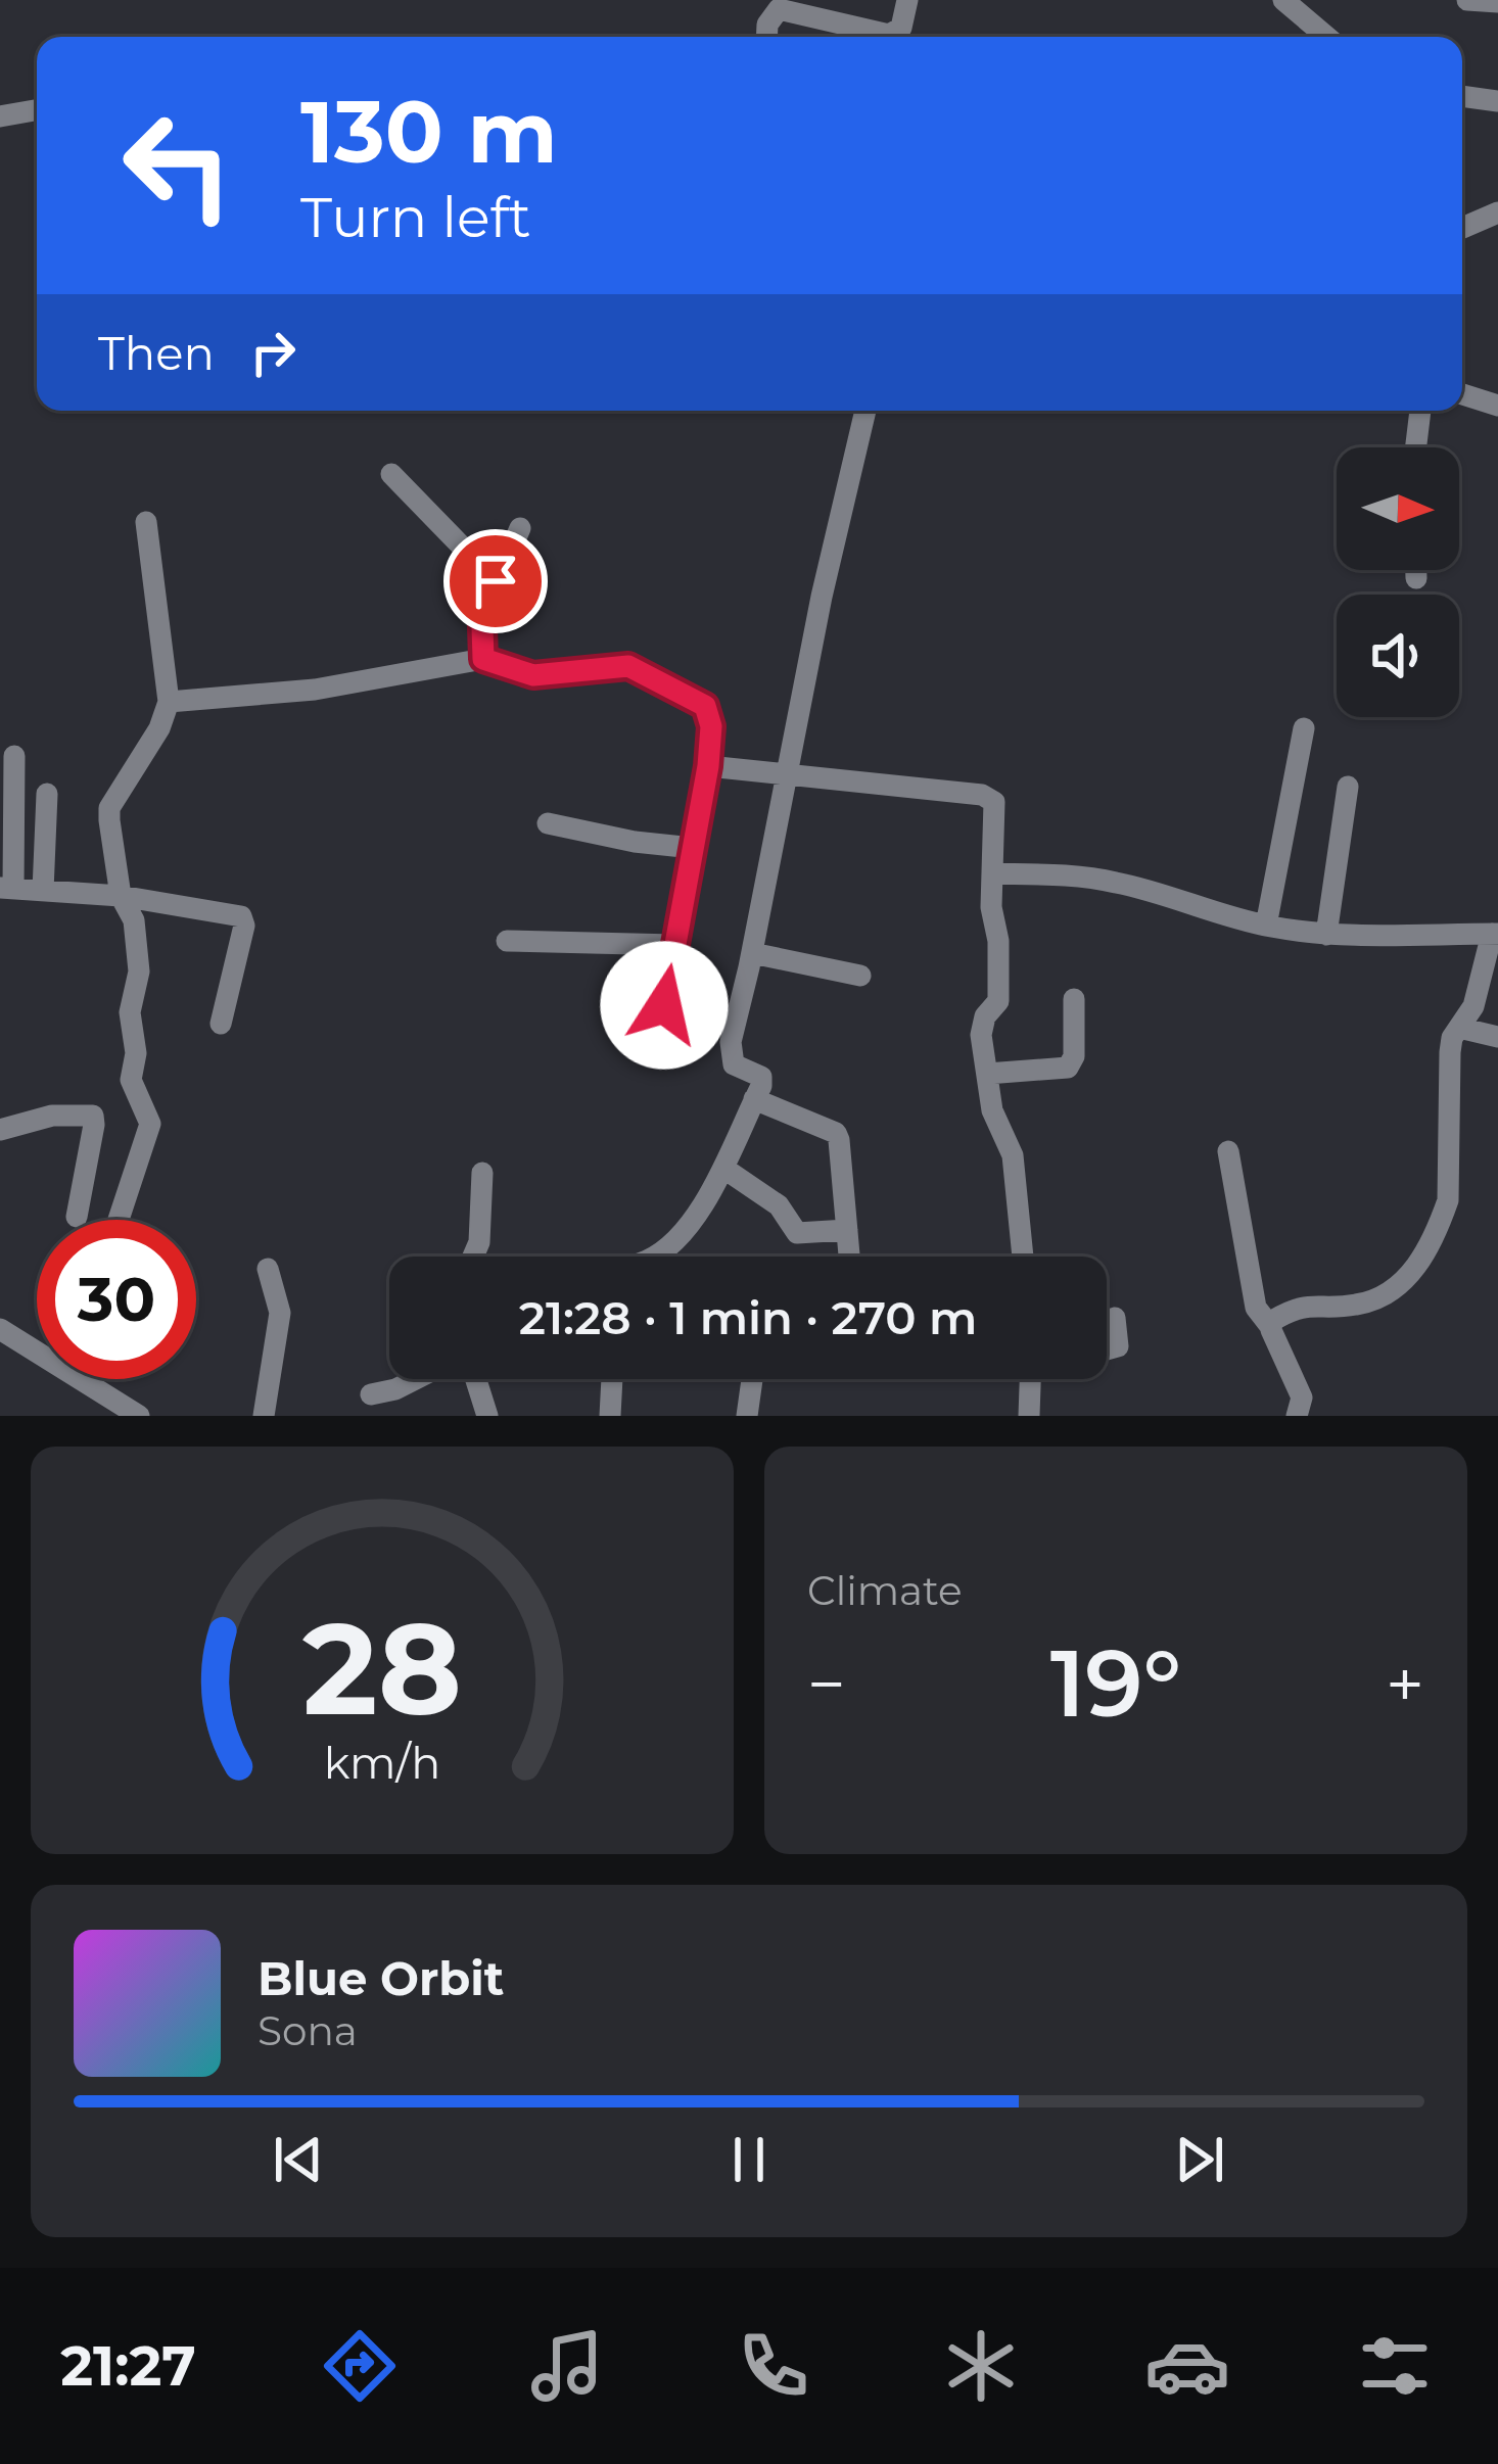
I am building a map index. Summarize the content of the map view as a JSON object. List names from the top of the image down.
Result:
{
  "north": "right",
  "page": {
    "turn": ["130 m", "Turn left"],
    "then": "Then",
    "limit": "30",
    "trip": "21:28 · 1 min · 270 m",
    "tile": "Climate",
    "heat": ["−", "19°", "+"],
    "song": ["Blue Orbit", "Sona"],
    "tabs": "21:27",
    "gauge": ["28", "km/h"]
  }
}
